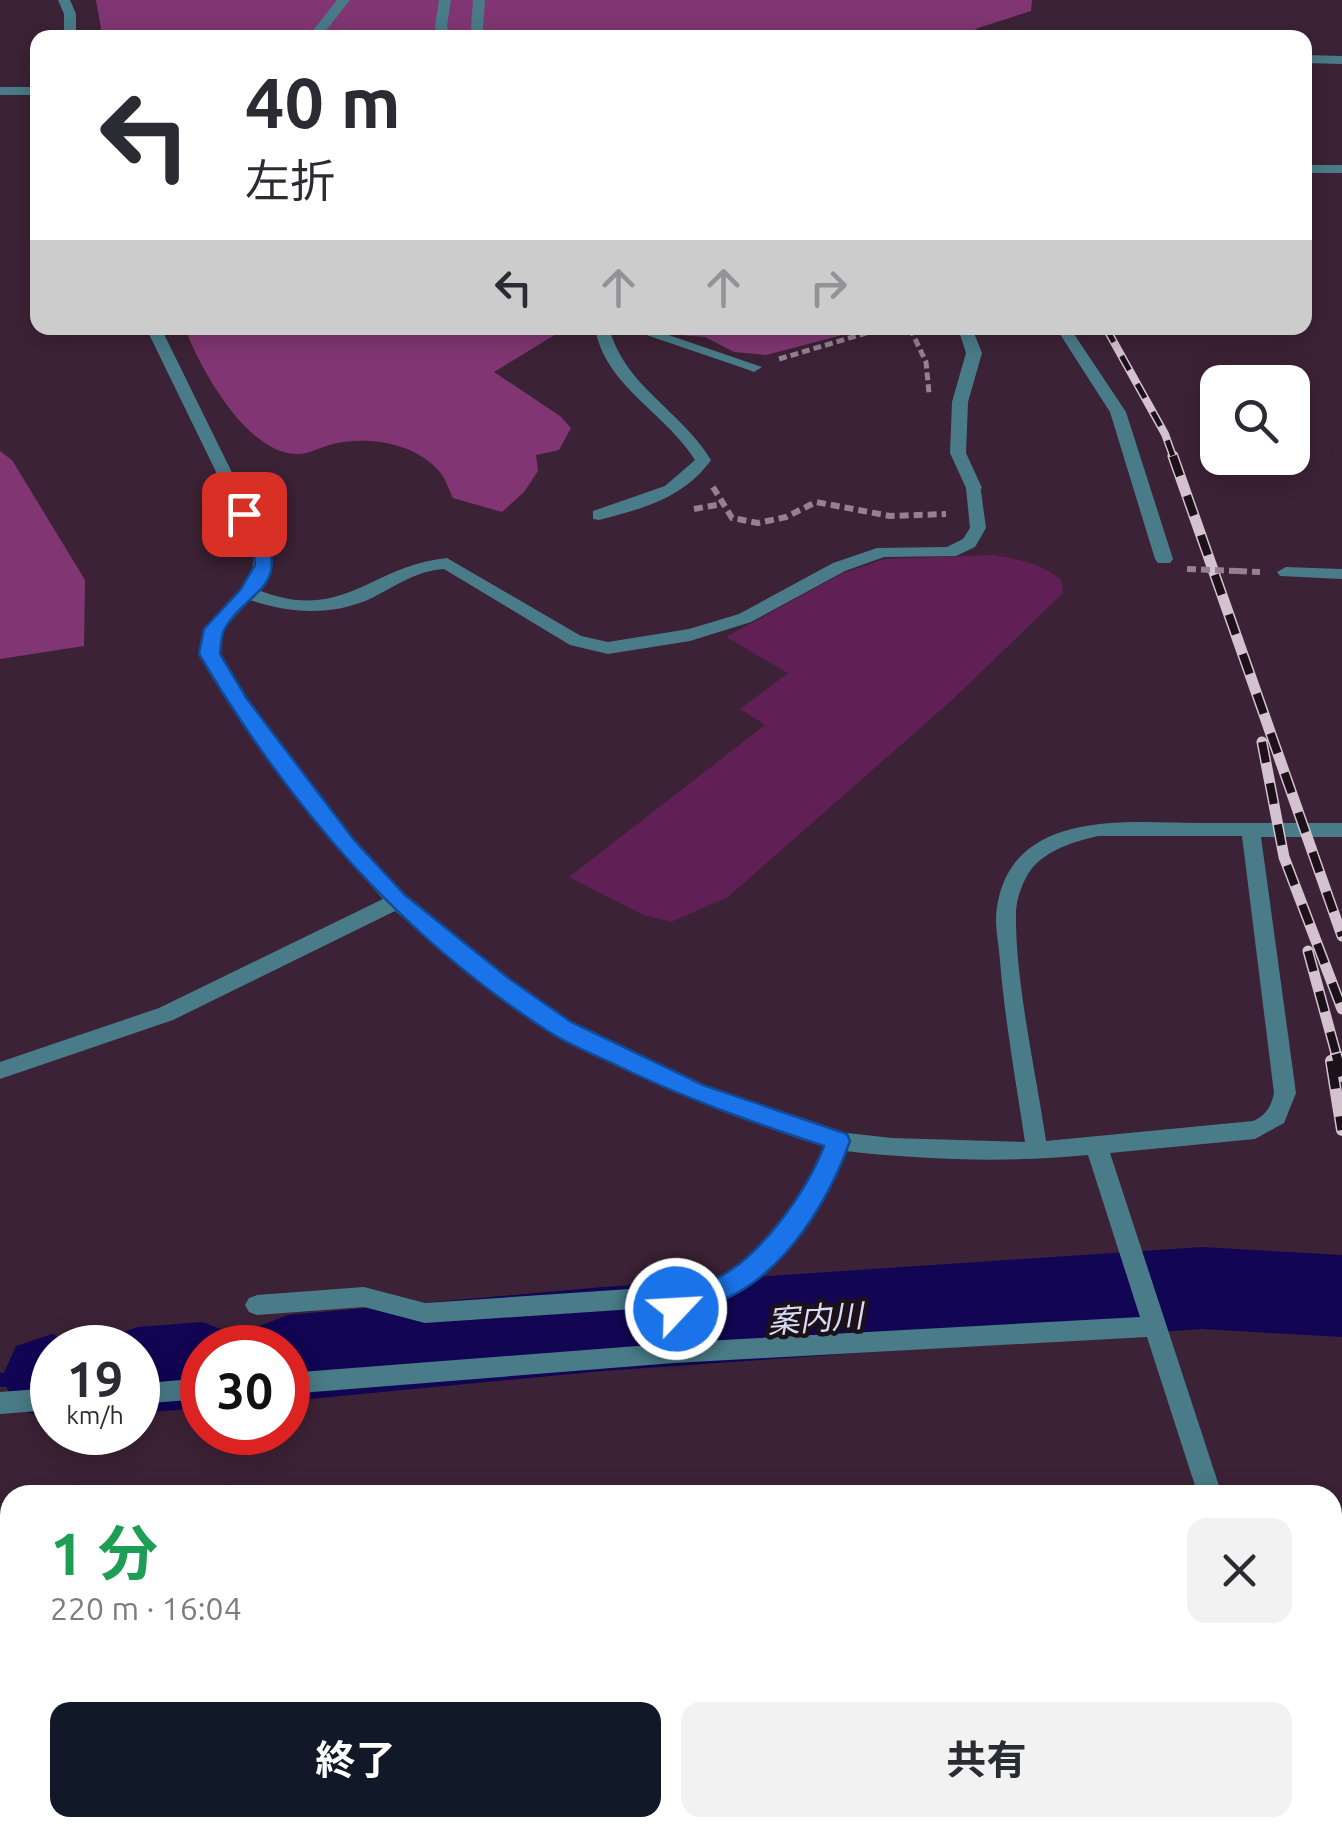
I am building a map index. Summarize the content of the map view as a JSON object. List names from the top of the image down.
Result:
{
  "water": ["案内川"],
  "page": {
    "turn": ["40 m", "左折"],
    "speed": "19 km/h",
    "limit": "30",
    "heading": ["1 分", "220 m · 16:04"],
    "buttons": ["終了", "共有"]
  }
}
